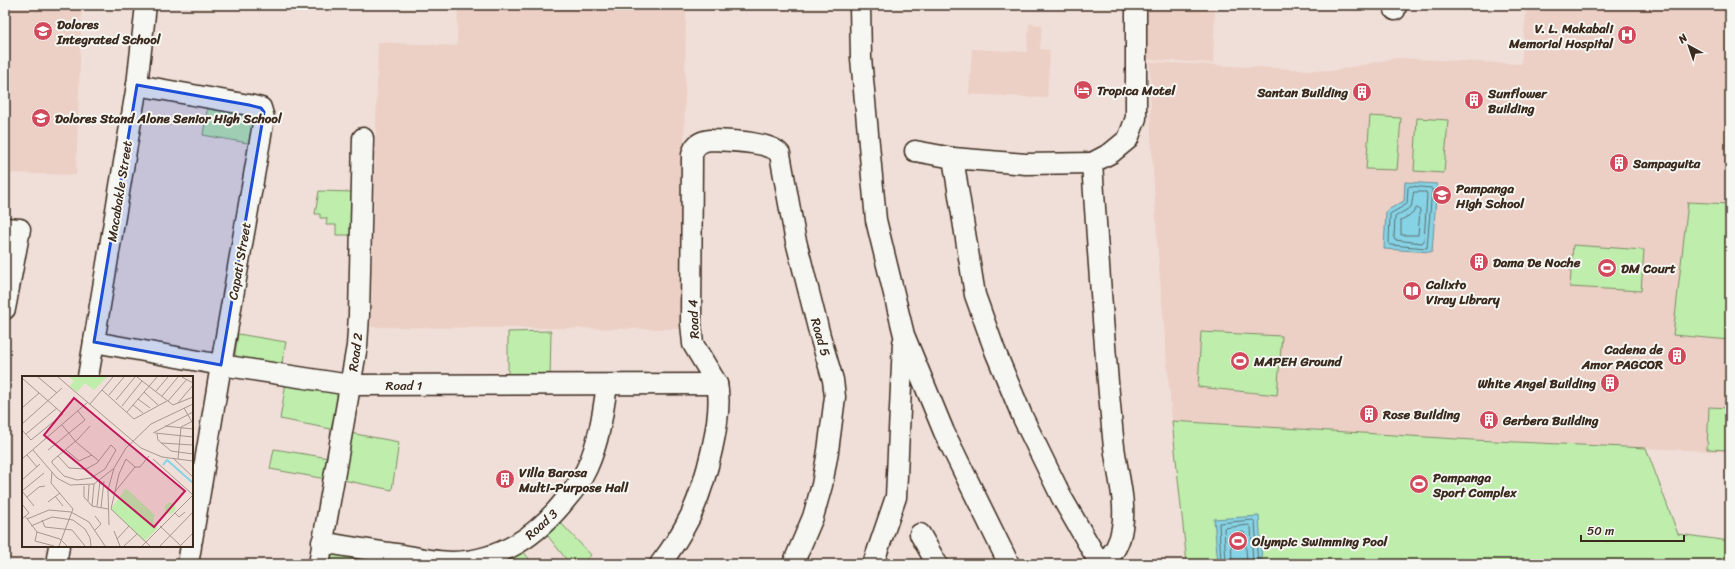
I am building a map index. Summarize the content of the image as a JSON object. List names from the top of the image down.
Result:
{
  "streets": {
    "street": [
      "Macabakle Street",
      "Capati Street",
      "Road 4",
      "Road 5",
      "Road 2",
      "Road 1",
      "Road 3"
    ]
  },
  "crossings": [
    ["Macabakle Street", "Capati Street"],
    ["Macabakle Street", "Road 1"],
    ["Capati Street", "Road 1"],
    ["Road 4", "Road 5"],
    ["Road 4", "Road 1"],
    ["Road 2", "Road 1"],
    ["Road 2", "Road 3"],
    ["Road 1", "Road 3"]
  ],
  "places": {
    "school or university": ["Dolores Integrated School", "Dolores Stand Alone Senior High School", "Pampanga High School"],
    "hospital": ["V. L. Makabali Memorial Hospital"],
    "hotel": ["Tropica Motel"],
    "building": [
      "Santan Building",
      "Sunflower Building",
      "Sampaguita",
      "Dama De Noche",
      "Cadena de Amor PAGCOR",
      "White Angel Building",
      "Rose Building",
      "Gerbera Building",
      "Villa Barosa Multi-Purpose Hall"
    ],
    "sports": [
      "DM Court",
      "MAPEH Ground",
      "Pampanga Sport Complex",
      "Olympic Swimming Pool"
    ],
    "library": ["Calixto Viray Library"]
  },
  "scale_bar": "50 m",
  "north": "top left"
}
